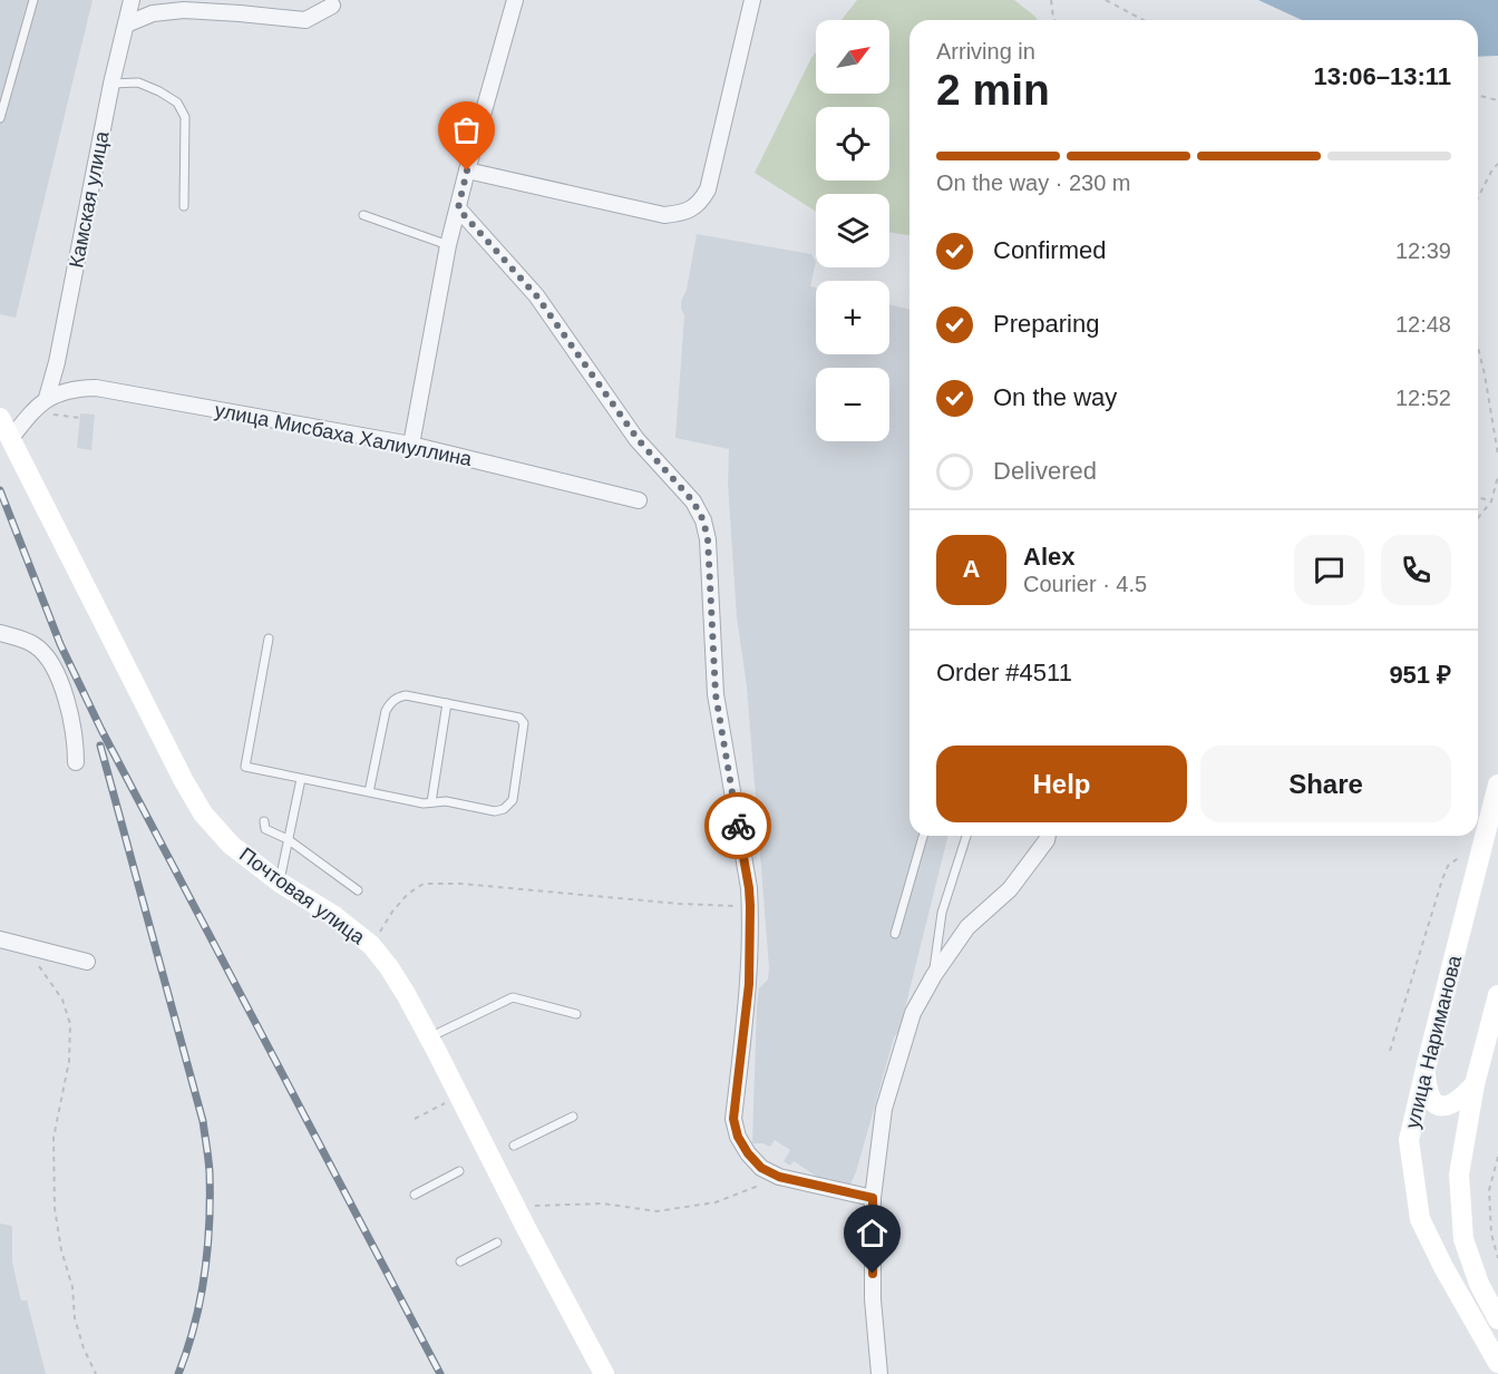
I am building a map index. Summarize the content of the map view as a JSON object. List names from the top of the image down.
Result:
{
  "streets": {
    "street": [
      "Камская улица",
      "улица Мисбаха Халиуллина",
      "Почтовая улица",
      "улица Нариманова"
    ]
  },
  "crossings": [
    ["Камская улица", "улица Мисбаха Халиуллина"]
  ],
  "north": "top right",
  "page": {
    "map_buttons": ["+", "−"],
    "heading": ["2 min", "Arriving in", "13:06–13:11"],
    "panel": [
      "Alex",
      "Courier · 4.5",
      "Order #4511",
      "951 ₽"
    ],
    "bar": "On the way · 230 m",
    "list": [
      ["Confirmed", "12:39"],
      ["Preparing", "12:48"],
      ["On the way", "12:52"],
      "Delivered"
    ],
    "round": "A",
    "buttons": ["Help", "Share"]
  }
}
